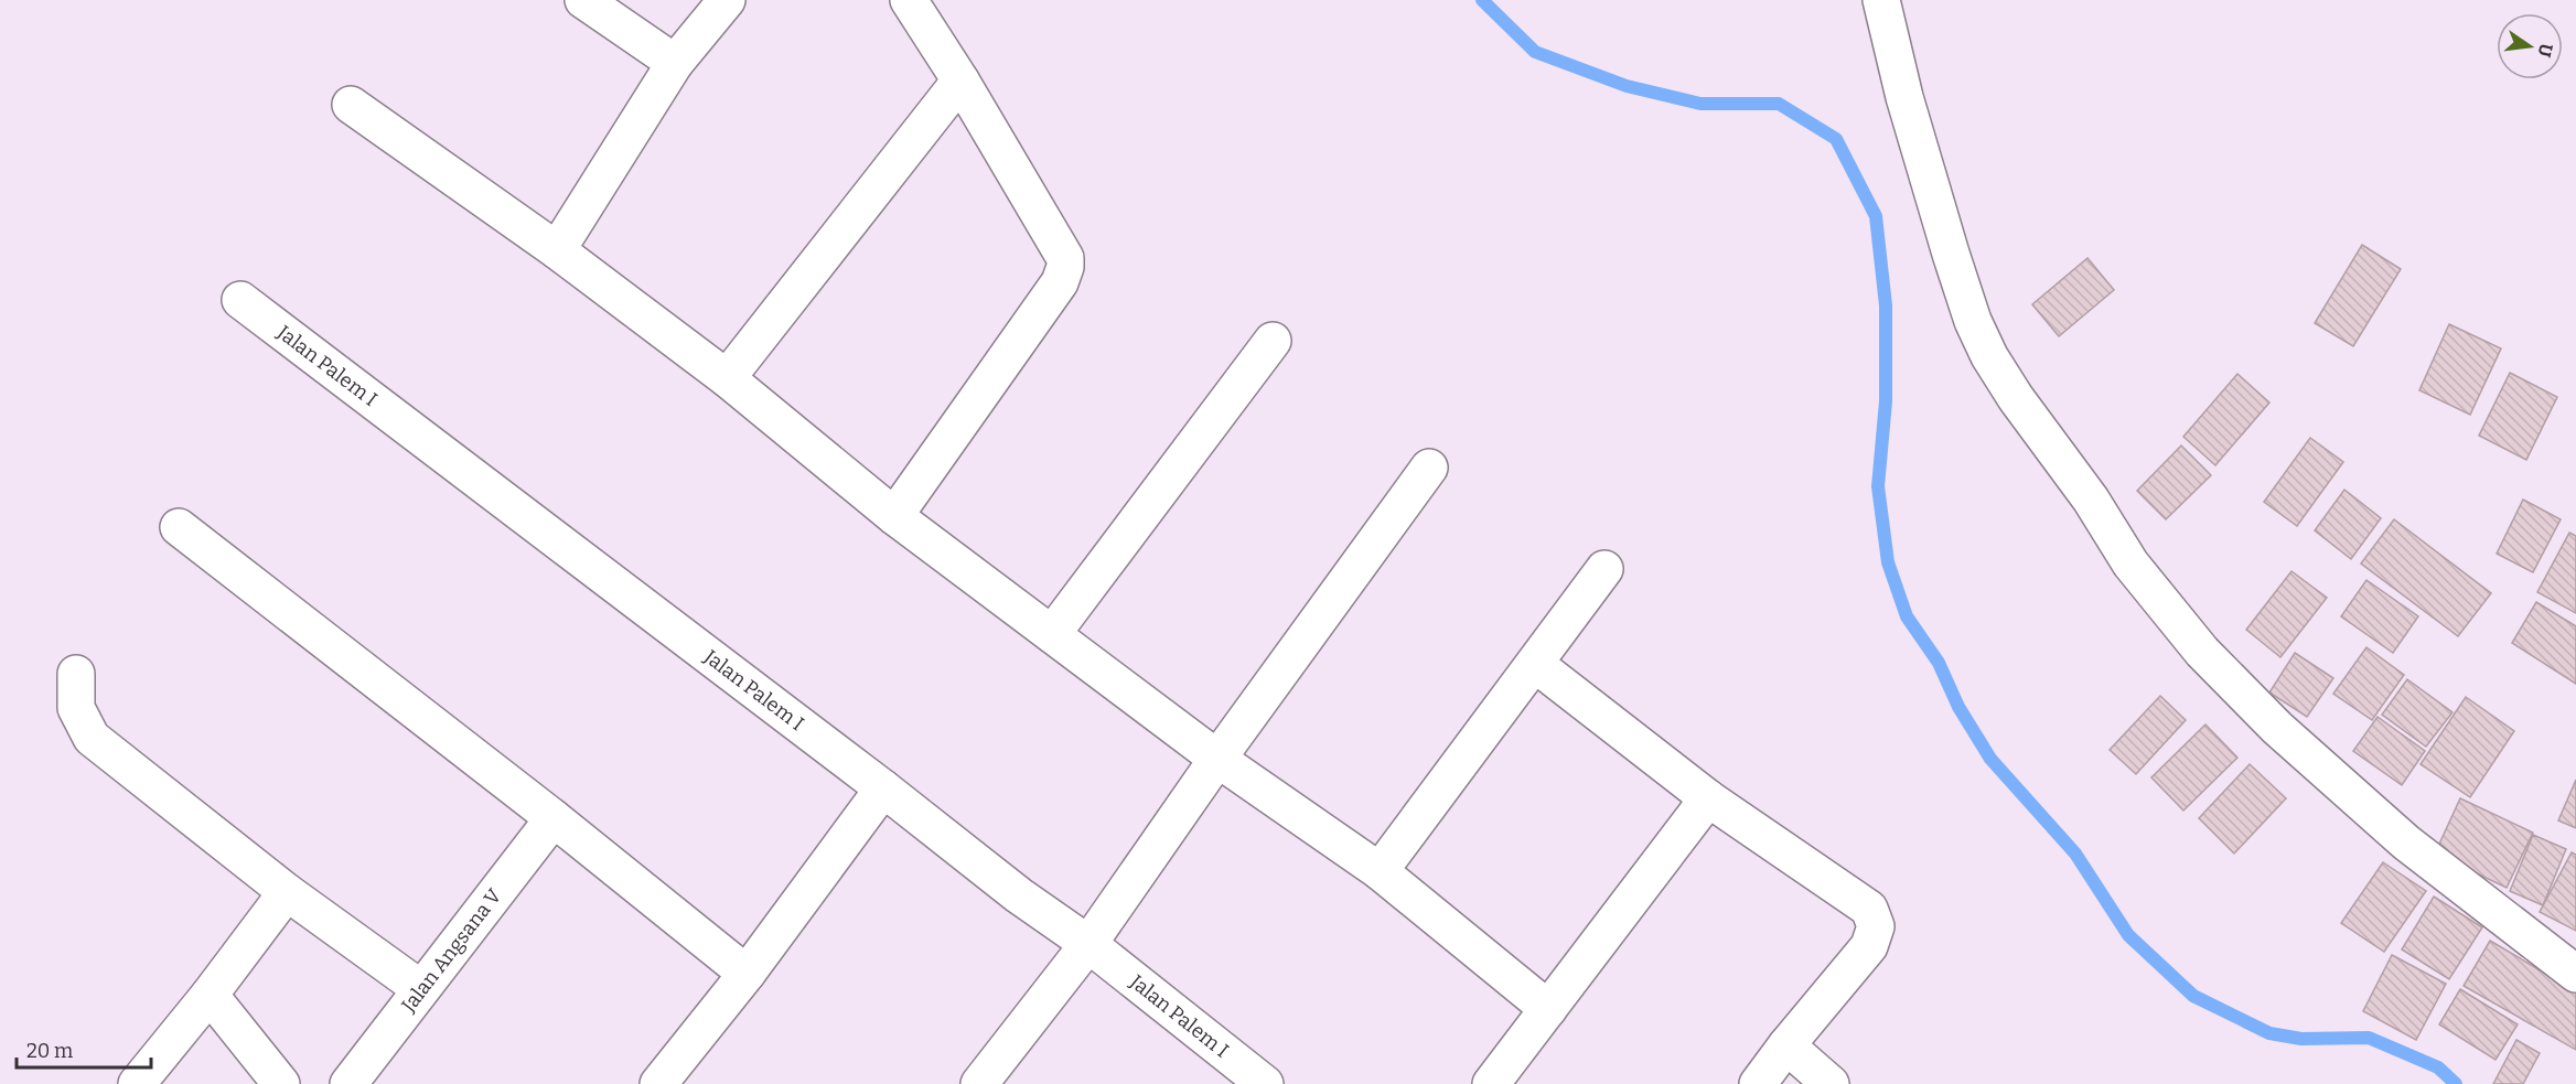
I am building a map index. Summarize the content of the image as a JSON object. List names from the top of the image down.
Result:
{
  "streets": {
    "street": ["Jalan Palem I", "Jalan Angsana V"]
  },
  "scale_bar": "20 m",
  "north": "right"
}
